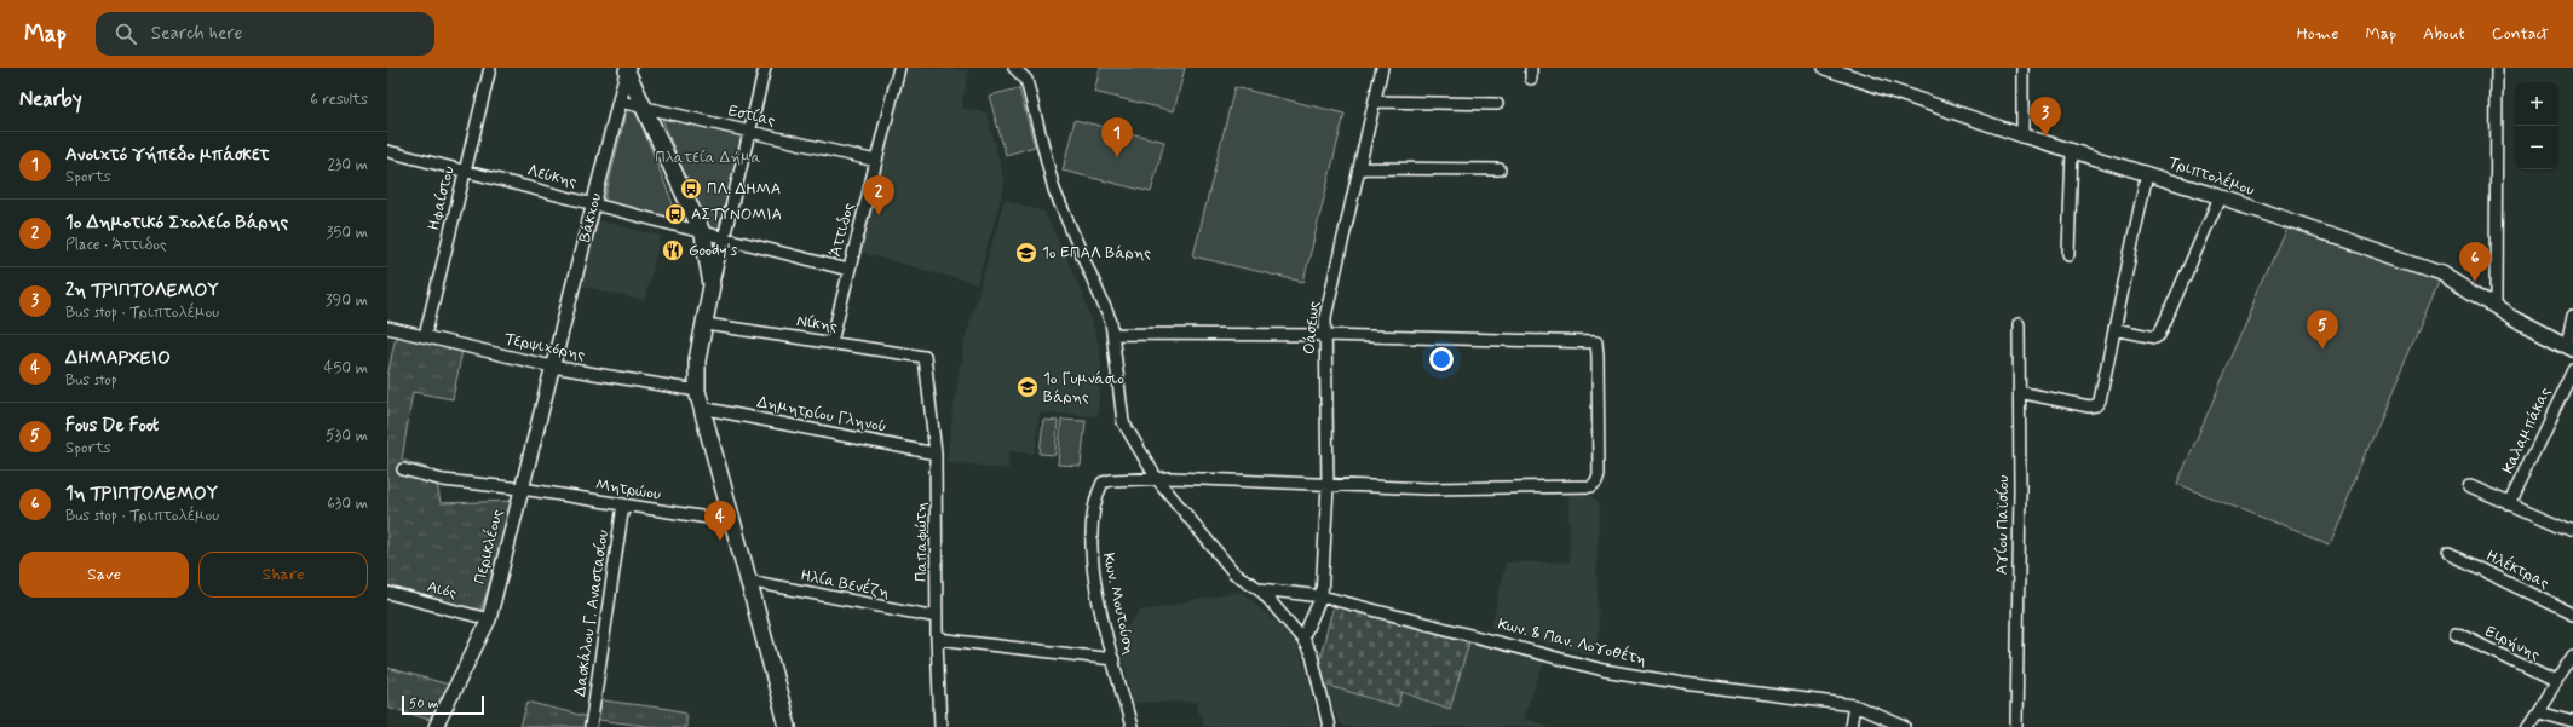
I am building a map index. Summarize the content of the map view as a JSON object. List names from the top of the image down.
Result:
{
  "streets": {
    "street": [
      "Εστίας",
      "Λεύκης",
      "Τριπτολέμου",
      "Ηφαίστου",
      "Βάκχου",
      "Άττιδος",
      "Νίκης",
      "Οάσεως",
      "Τερψιχόρης",
      "Δημητρίου Γληνού",
      "Καλαμπάκας",
      "Μητρώου",
      "Αγίου Παϊσίου",
      "Παπαφώτη",
      "Περικλέους",
      "Ηλέκτρας",
      "Ηλία Βενέζη",
      "Αιός",
      "Κων. Μουτούση",
      "Δασκάλου Γ. Αναστασίου",
      "Κων. & Παν. Λογοθέτη",
      "Ειρήνης"
    ]
  },
  "crossings": [
    ["Εστίας", "Βάκχου"],
    ["Εστίας", "Άττιδος"],
    ["Λεύκης", "Ηφαίστου"],
    ["Λεύκης", "Βάκχου"],
    ["Λεύκης", "Άττιδος"],
    ["Ηφαίστου", "Τερψιχόρης"],
    ["Βάκχου", "Τερψιχόρης"],
    ["Βάκχου", "Περικλέους"],
    ["Άττιδος", "Νίκης"],
    ["Νίκης", "Παπαφώτη"],
    ["Οάσεως", "Κων. & Παν. Λογοθέτη"],
    ["Τερψιχόρης", "Περικλέους"],
    ["Δημητρίου Γληνού", "Παπαφώτη"],
    ["Μητρώου", "Περικλέους"],
    ["Μητρώου", "Δασκάλου Γ. Αναστασίου"],
    ["Παπαφώτη", "Ηλία Βενέζη"],
    ["Περικλέους", "Αιός"]
  ],
  "parks": ["Πλατεία Δήμα"],
  "places": {
    "bus stop": ["ΠΛ. ΔΗΜΑ", "ΑΣΤΥΝΟΜΙΑ"],
    "restaurant": ["Goody's"],
    "school or university": ["1ο ΕΠΑΛ Βάρης", "1ο Γυμνάσιο Βάρης"]
  },
  "scale_bar": "50 m",
  "page": {
    "header": "Map",
    "search": "Search here",
    "nav": [
      "Home",
      "Map",
      "About",
      "Contact"
    ],
    "heading": ["Nearby", "6 results"],
    "map_buttons": ["+", "−"],
    "pins": [
      "3",
      "1",
      "2",
      "6",
      "5",
      "4"
    ],
    "list": [
      {
        "mark": "1",
        "name": "Ανοιχτό γήπεδο μπάσκετ",
        "note": "Sports",
        "value": "230 m"
      },
      {
        "mark": "2",
        "name": "1ο Δημοτικό Σχολείο Βάρης",
        "note": "Place · Άττιδος",
        "value": "350 m"
      },
      {
        "mark": "3",
        "name": "2η ΤΡΙΠΤΟΛΕΜΟΥ",
        "note": "Bus stop · Τριπτολέμου",
        "value": "390 m"
      },
      {
        "mark": "4",
        "name": "ΔΗΜΑΡΧΕΙΟ",
        "note": "Bus stop",
        "value": "450 m"
      },
      {
        "mark": "5",
        "name": "Fous De Foot",
        "note": "Sports",
        "value": "530 m"
      },
      {
        "mark": "6",
        "name": "1η ΤΡΙΠΤΟΛΕΜΟΥ",
        "note": "Bus stop · Τριπτολέμου",
        "value": "630 m"
      }
    ],
    "buttons": ["Save", "Share"],
    "scale": "50 m"
  }
}
